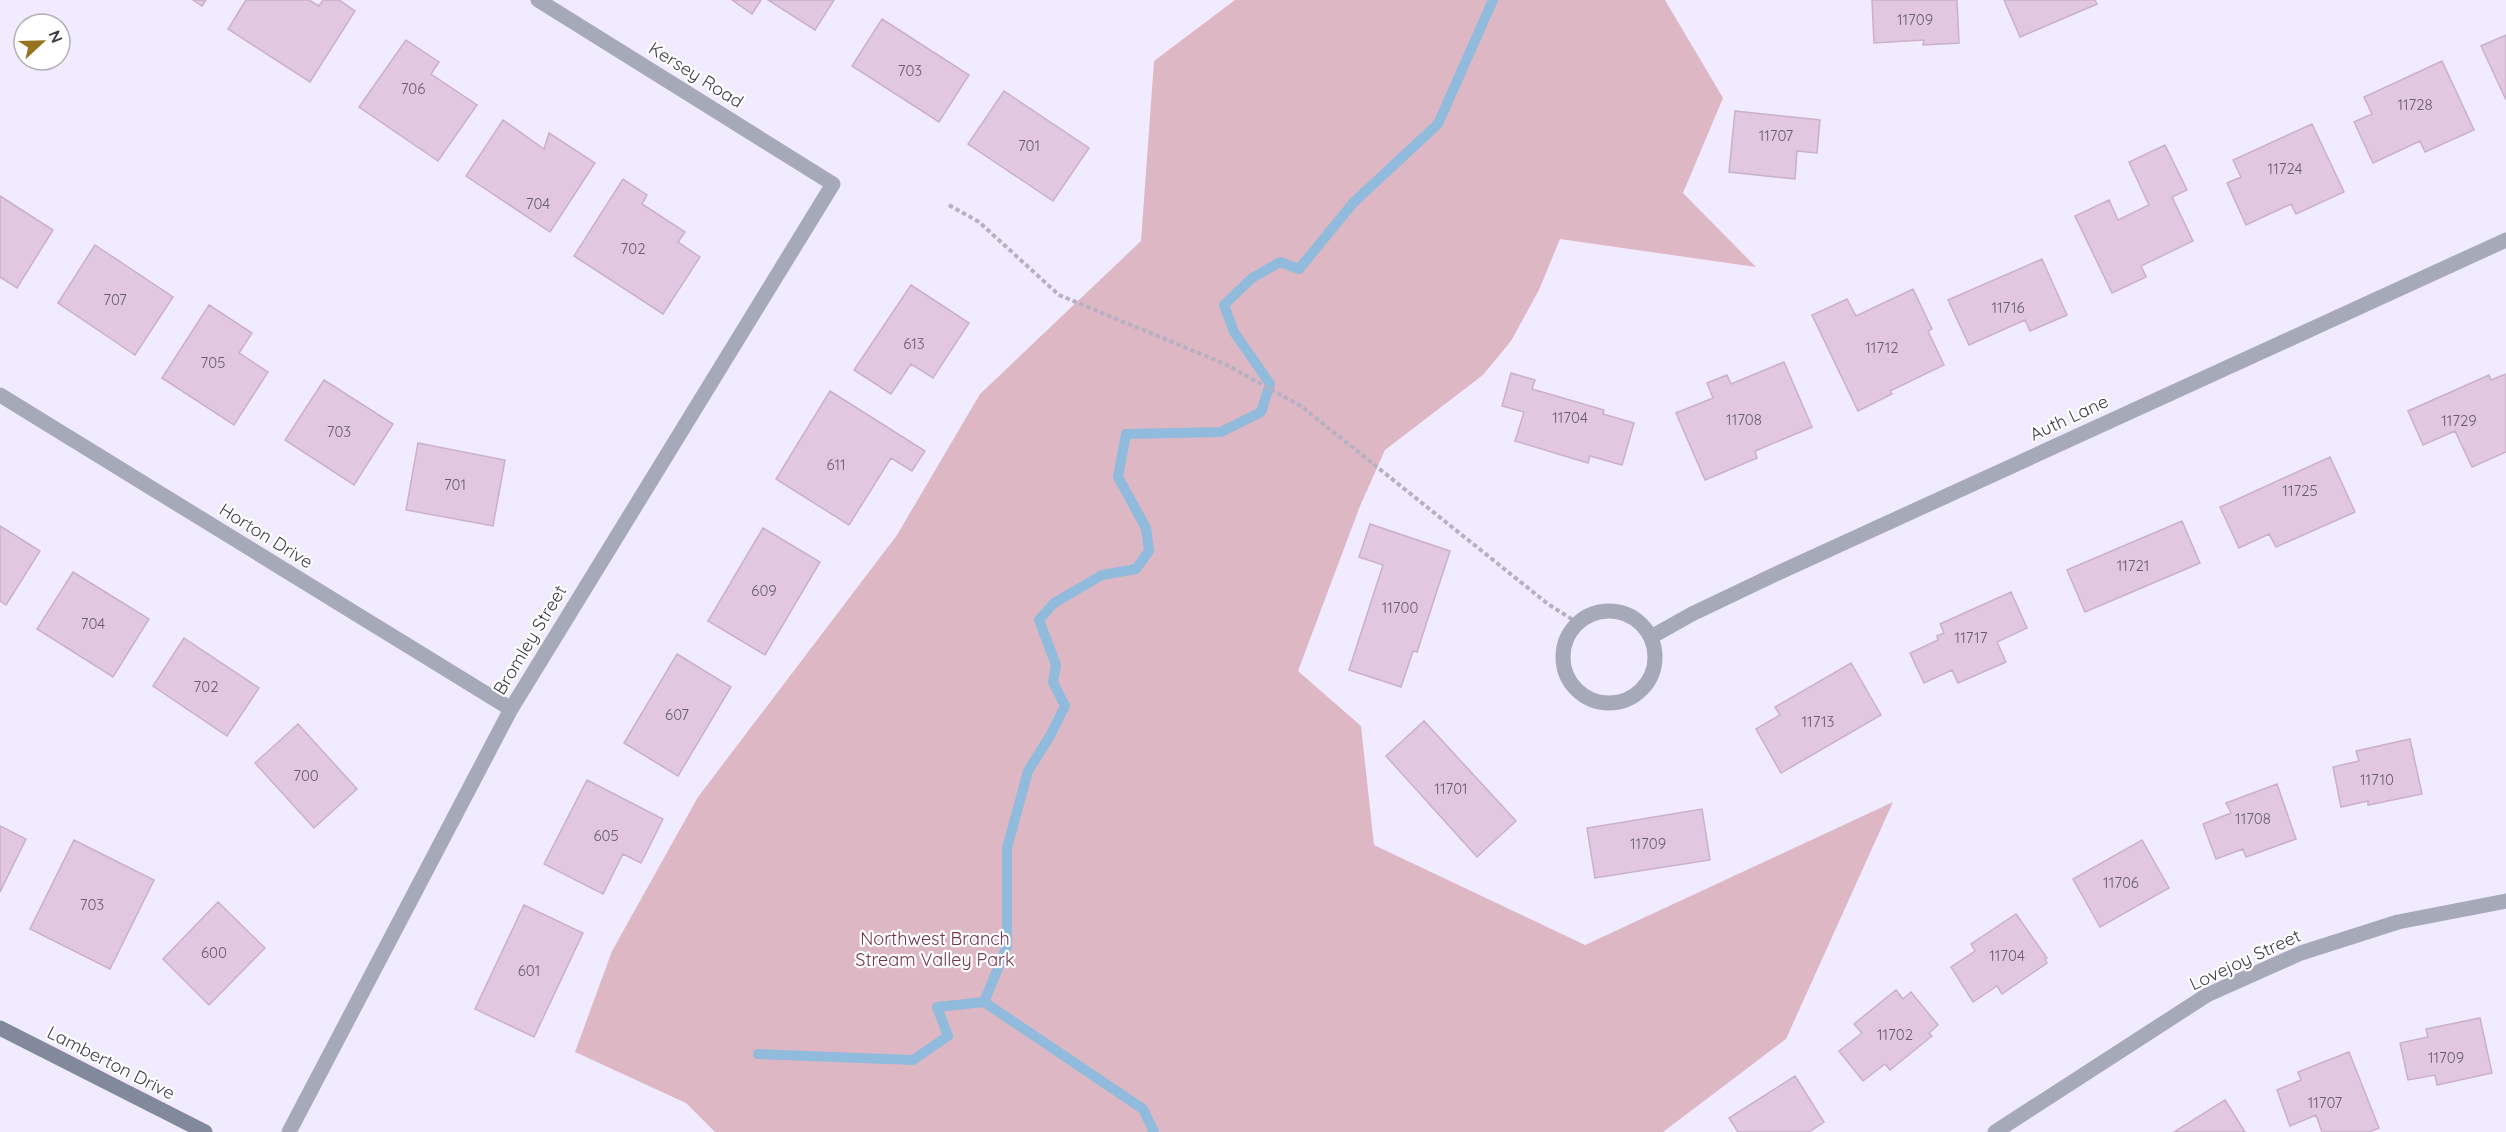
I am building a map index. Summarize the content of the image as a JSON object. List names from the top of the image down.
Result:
{
  "streets": {
    "street": [
      "Kersey Road",
      "Auth Lane",
      "Horton Drive",
      "Bromley Street",
      "Lovejoy Street",
      "Lamberton Drive"
    ]
  },
  "crossings": [
    ["Kersey Road", "Bromley Street"],
    ["Horton Drive", "Bromley Street"]
  ],
  "parks": ["Northwest Branch Stream Valley Park"],
  "house_numbers": [
    "11709",
    "703",
    "706",
    "11728",
    "11707",
    "701",
    "11724",
    "704",
    "702",
    "707",
    "11716",
    "613",
    "11712",
    "705",
    "11704",
    "11708",
    "11729",
    "703",
    "611",
    "701",
    "11725",
    "11721",
    "609",
    "11700",
    "704",
    "11717",
    "702",
    "607",
    "11713",
    "700",
    "11710",
    "11701",
    "11708",
    "605",
    "11709",
    "11706",
    "703",
    "600",
    "11704",
    "601",
    "11702",
    "11709",
    "11707"
  ],
  "north": "right"
}
